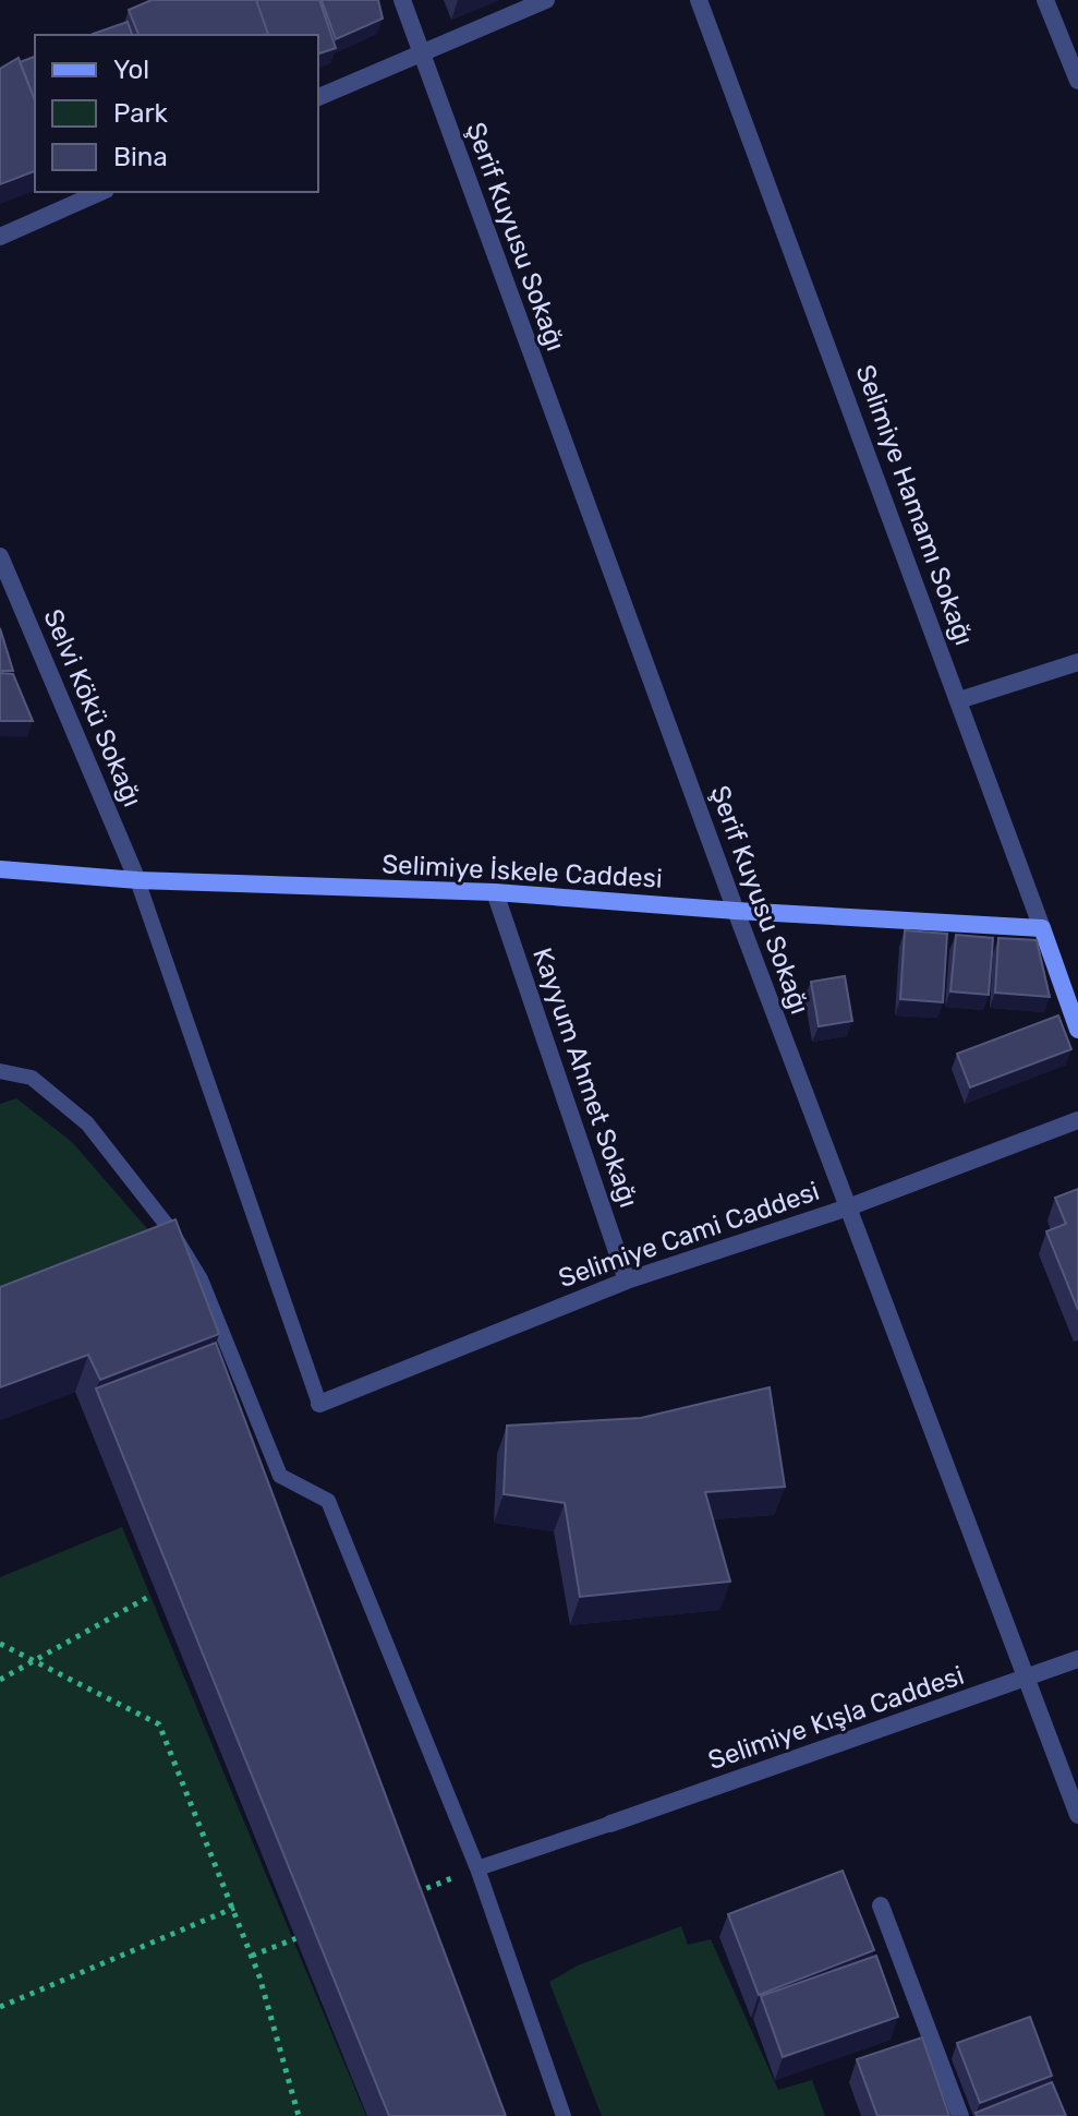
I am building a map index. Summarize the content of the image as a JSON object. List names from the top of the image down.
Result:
{
  "streets": {
    "street": [
      "Şerif Kuyusu Sokağı",
      "Selimiye Hamamı Sokağı",
      "Selvi Kökü Sokağı",
      "Selimiye İskele Caddesi",
      "Kayyum Ahmet Sokağı",
      "Selimiye Cami Caddesi",
      "Selimiye Kışla Caddesi"
    ]
  },
  "crossings": [
    ["Şerif Kuyusu Sokağı", "Selimiye İskele Caddesi"],
    ["Şerif Kuyusu Sokağı", "Selimiye Cami Caddesi"],
    ["Şerif Kuyusu Sokağı", "Selimiye Kışla Caddesi"],
    ["Selimiye Hamamı Sokağı", "Selimiye İskele Caddesi"],
    ["Selvi Kökü Sokağı", "Selimiye İskele Caddesi"],
    ["Selimiye İskele Caddesi", "Kayyum Ahmet Sokağı"],
    ["Kayyum Ahmet Sokağı", "Selimiye Cami Caddesi"]
  ],
  "legend": ["Yol", "Park", "Bina"]
}
